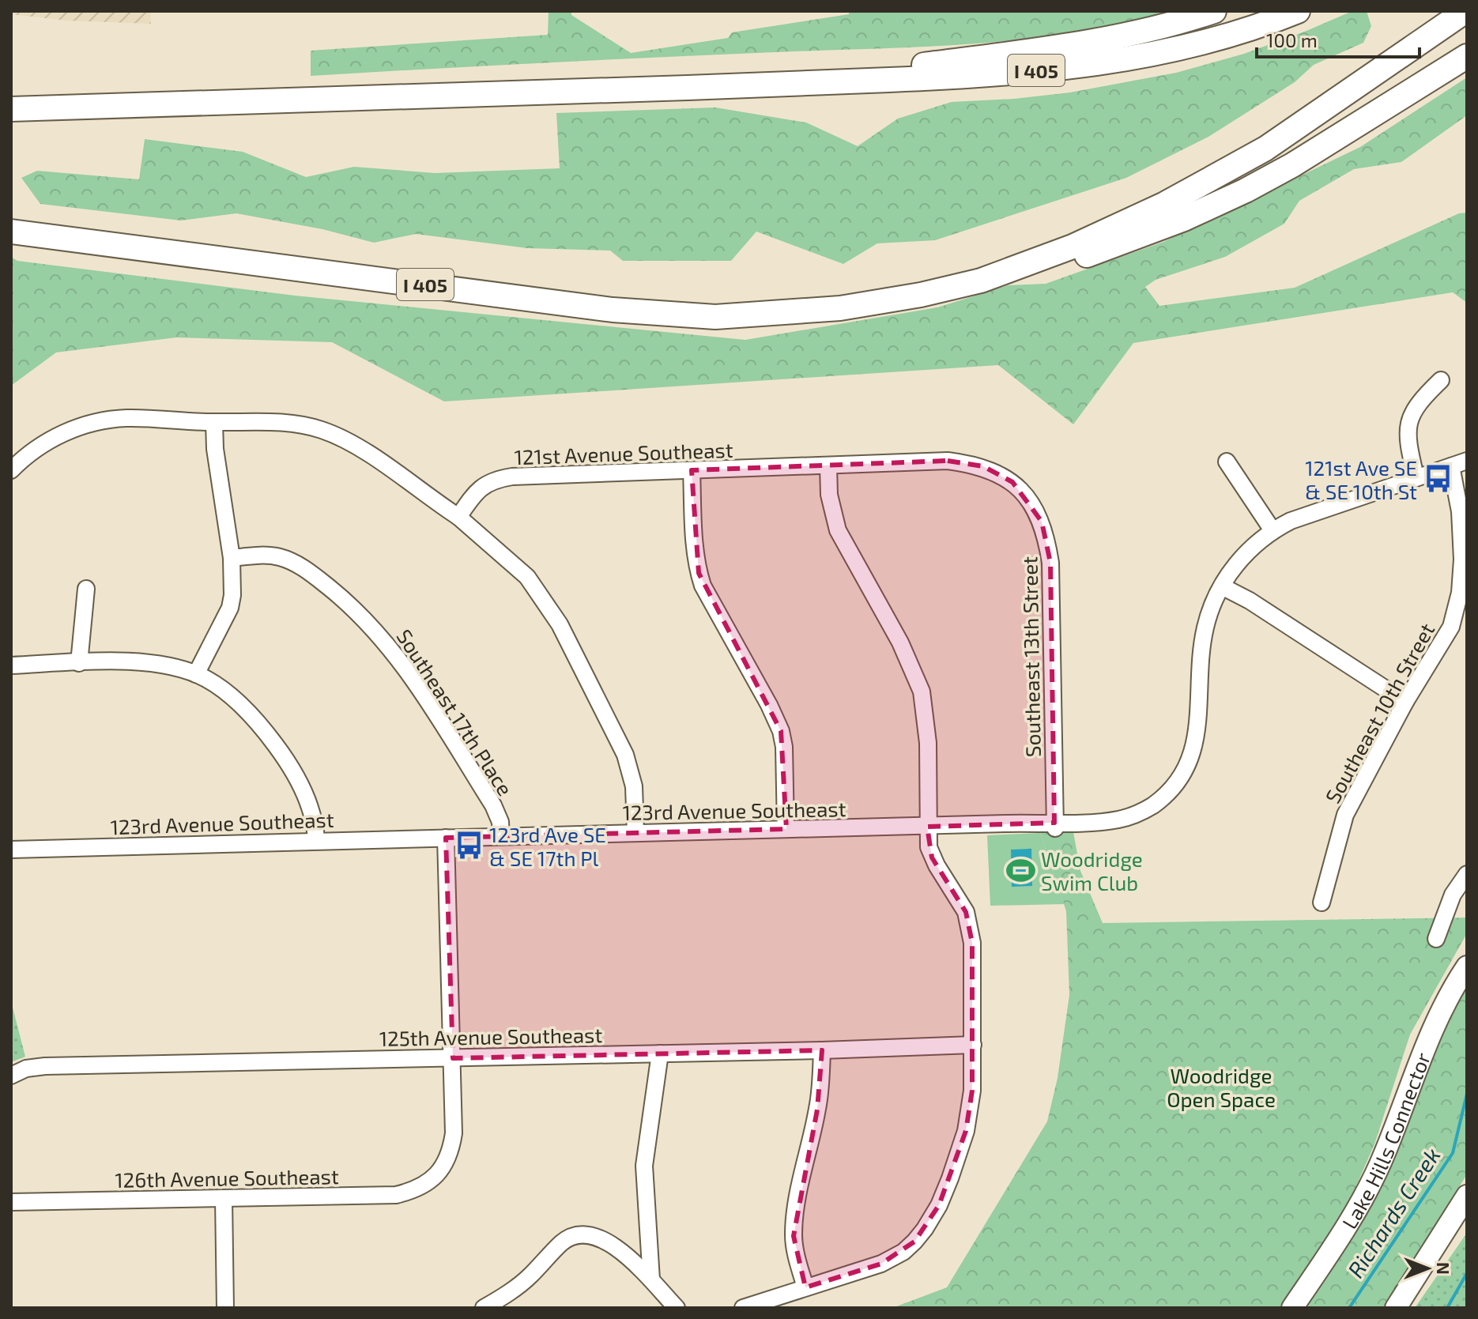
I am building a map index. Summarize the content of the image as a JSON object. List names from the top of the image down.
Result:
{
  "streets": {
    "highway": ["I 405"],
    "main road": ["Lake Hills Connector"],
    "street": [
      "121st Avenue Southeast",
      "Southeast 13th Street",
      "Southeast 17th Place",
      "Southeast 10th Street",
      "123rd Avenue Southeast",
      "125th Avenue Southeast",
      "126th Avenue Southeast"
    ]
  },
  "crossings": [
    ["121st Avenue Southeast", "Southeast 13th Street"],
    ["Southeast 13th Street", "123rd Avenue Southeast"],
    ["Southeast 17th Place", "123rd Avenue Southeast"],
    ["125th Avenue Southeast", "126th Avenue Southeast"]
  ],
  "water": ["Richards Creek"],
  "parks": ["Woodridge Open Space"],
  "places": {
    "bus stop": ["121st Ave SE & SE 10th St", "123rd Ave SE & SE 17th Pl"],
    "sports": ["Woodridge Swim Club"]
  },
  "scale_bar": "100 m",
  "north": "right"
}
